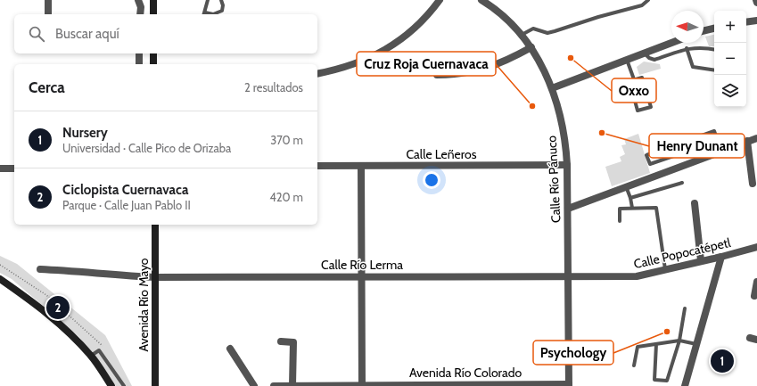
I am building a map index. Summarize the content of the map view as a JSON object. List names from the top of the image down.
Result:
{
  "streets": {
    "street": [
      "Calle Leñeros",
      "Calle Río Pánuco",
      "Calle Popocatépetl",
      "Calle Río Lerma",
      "Avenida Río Mayo",
      "Avenida Río Colorado"
    ]
  },
  "crossings": [
    ["Calle Leñeros", "Calle Río Pánuco"],
    ["Calle Río Pánuco", "Calle Popocatépetl"],
    ["Calle Río Pánuco", "Calle Río Lerma"],
    ["Calle Río Pánuco", "Avenida Río Colorado"],
    ["Calle Popocatépetl", "Calle Río Lerma"],
    ["Calle Río Lerma", "Avenida Río Mayo"]
  ],
  "places": [
    "Oxxo",
    "Cruz Roja Cuernavaca",
    "Henry Dunant",
    "Psychology"
  ],
  "north": "left",
  "page": {
    "map_buttons": ["+", "−"],
    "search": "Buscar aquí",
    "heading": ["Cerca", "2 resultados"],
    "list": [
      {
        "mark": "1",
        "name": "Nursery",
        "note": "Universidad · Calle Pico de Orizaba",
        "value": "370 m"
      },
      {
        "mark": "2",
        "name": "Ciclopista Cuernavaca",
        "note": "Parque · Calle Juan Pablo II",
        "value": "420 m"
      }
    ],
    "pins": ["2", "1"]
  }
}
